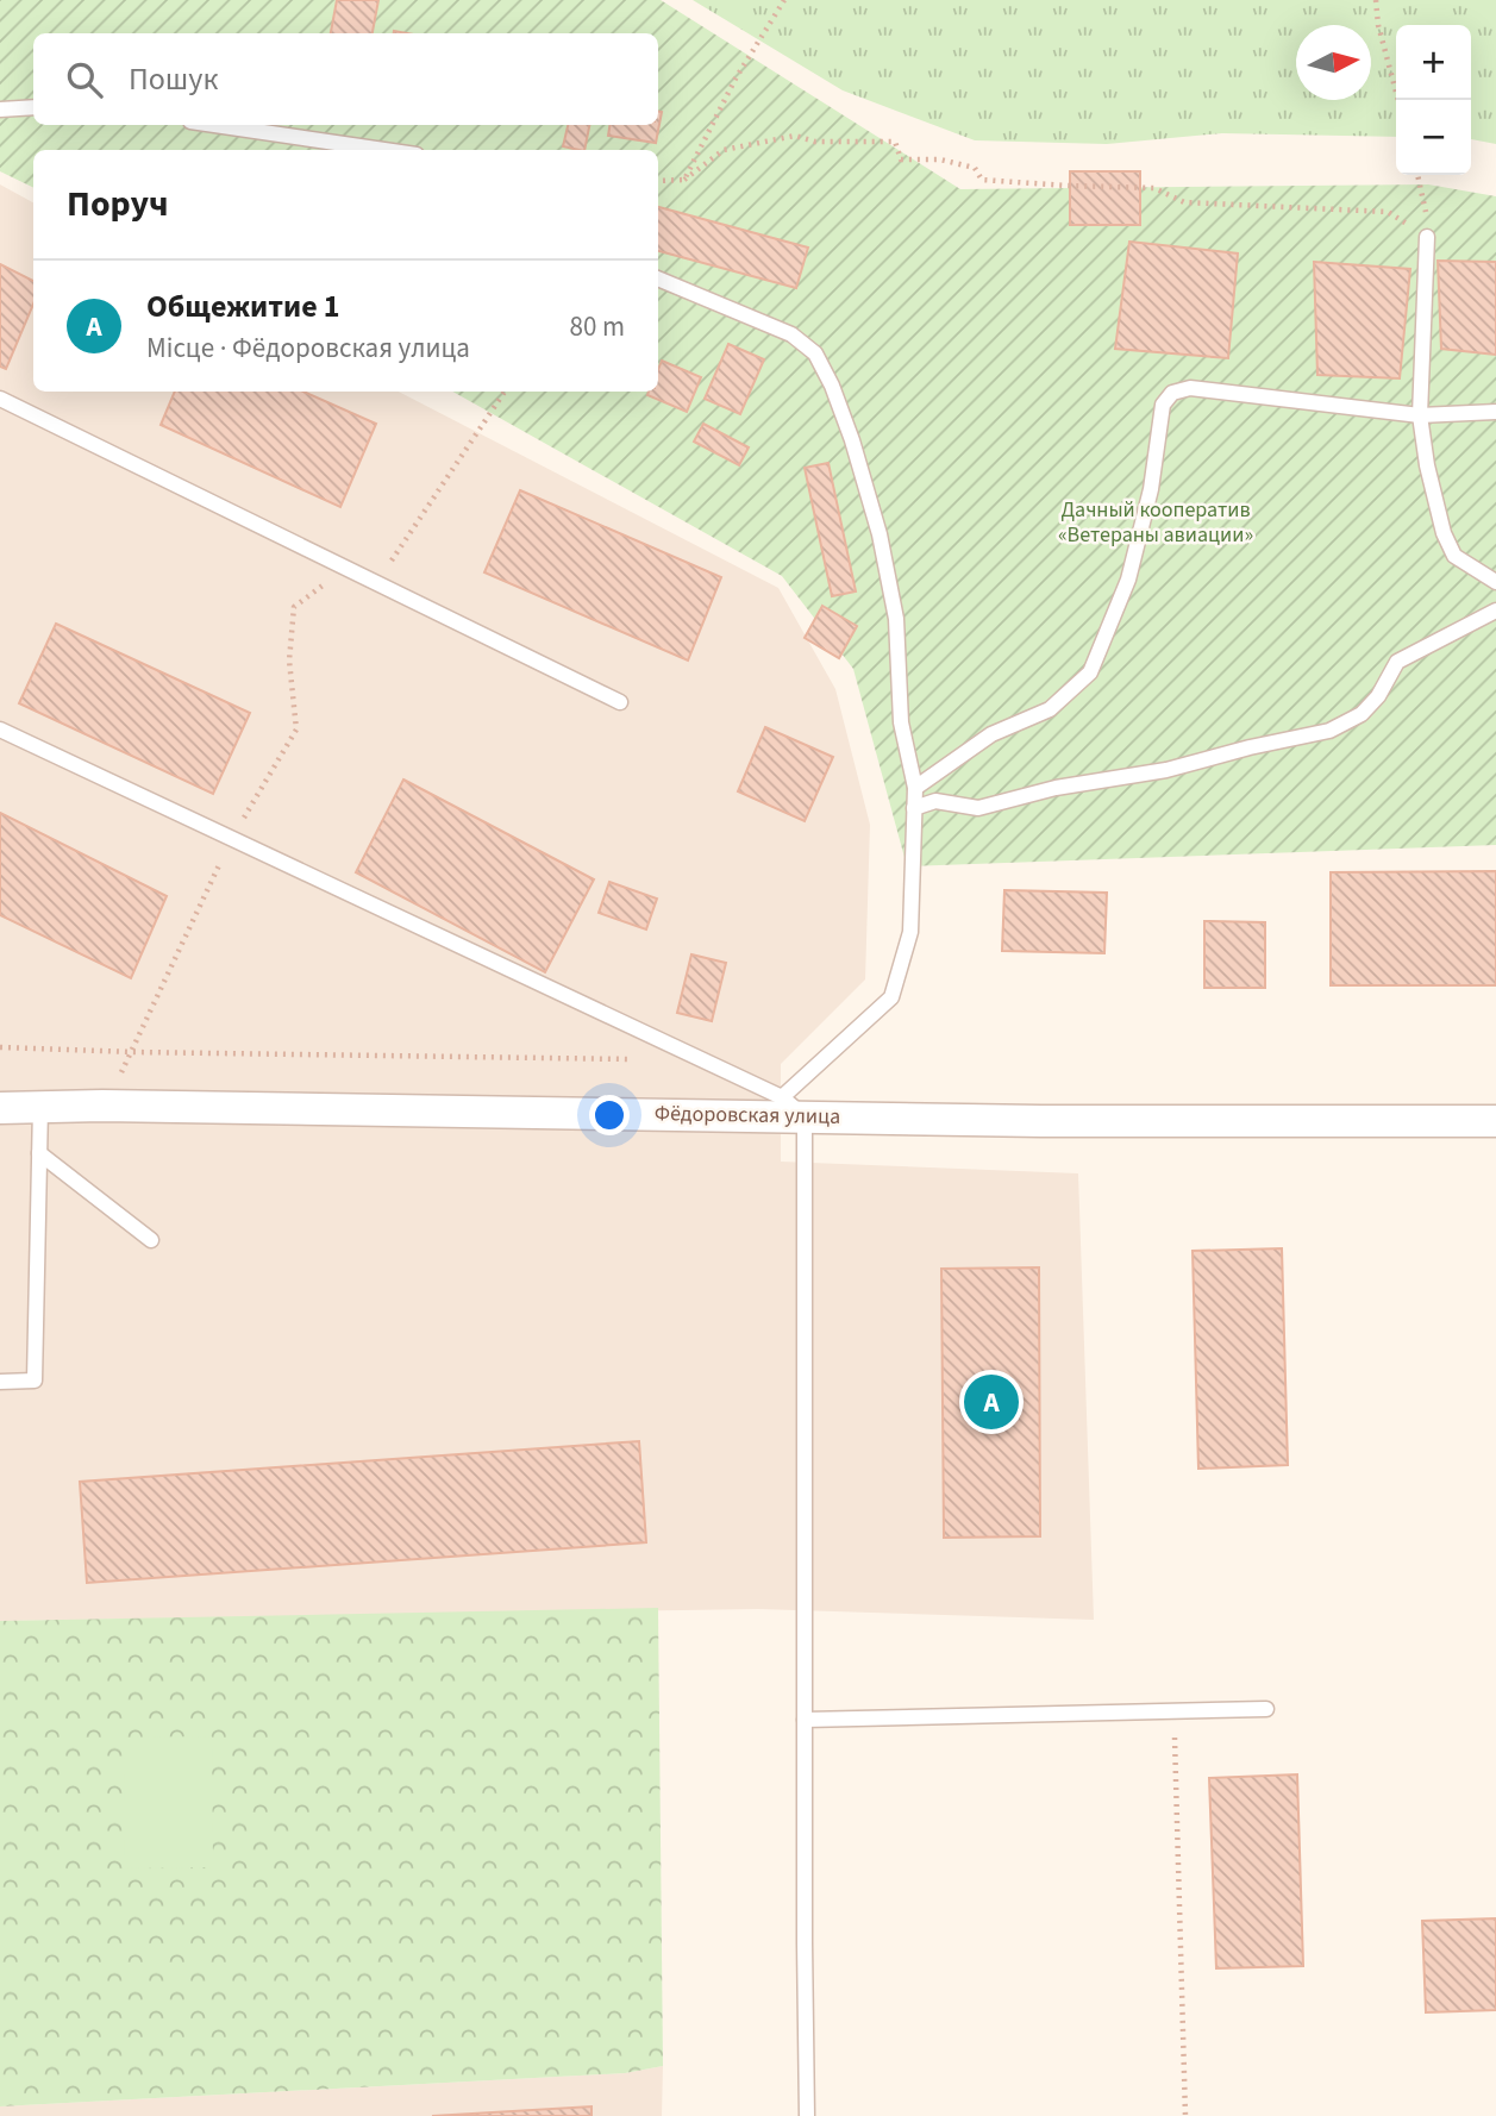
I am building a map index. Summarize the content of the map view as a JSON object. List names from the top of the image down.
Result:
{
  "streets": {
    "street": ["Фёдоровская улица"]
  },
  "parks": ["Дачный кооператив «Ветераны авиации»"],
  "north": "right",
  "page": {
    "map_buttons": ["+", "−"],
    "search": "Пошук",
    "heading": "Поруч",
    "list": [
      {
        "mark": "A",
        "name": "Общежитие 1",
        "note": "Місце · Фёдоровская улица",
        "value": "80 m"
      }
    ],
    "pins": "A"
  }
}
